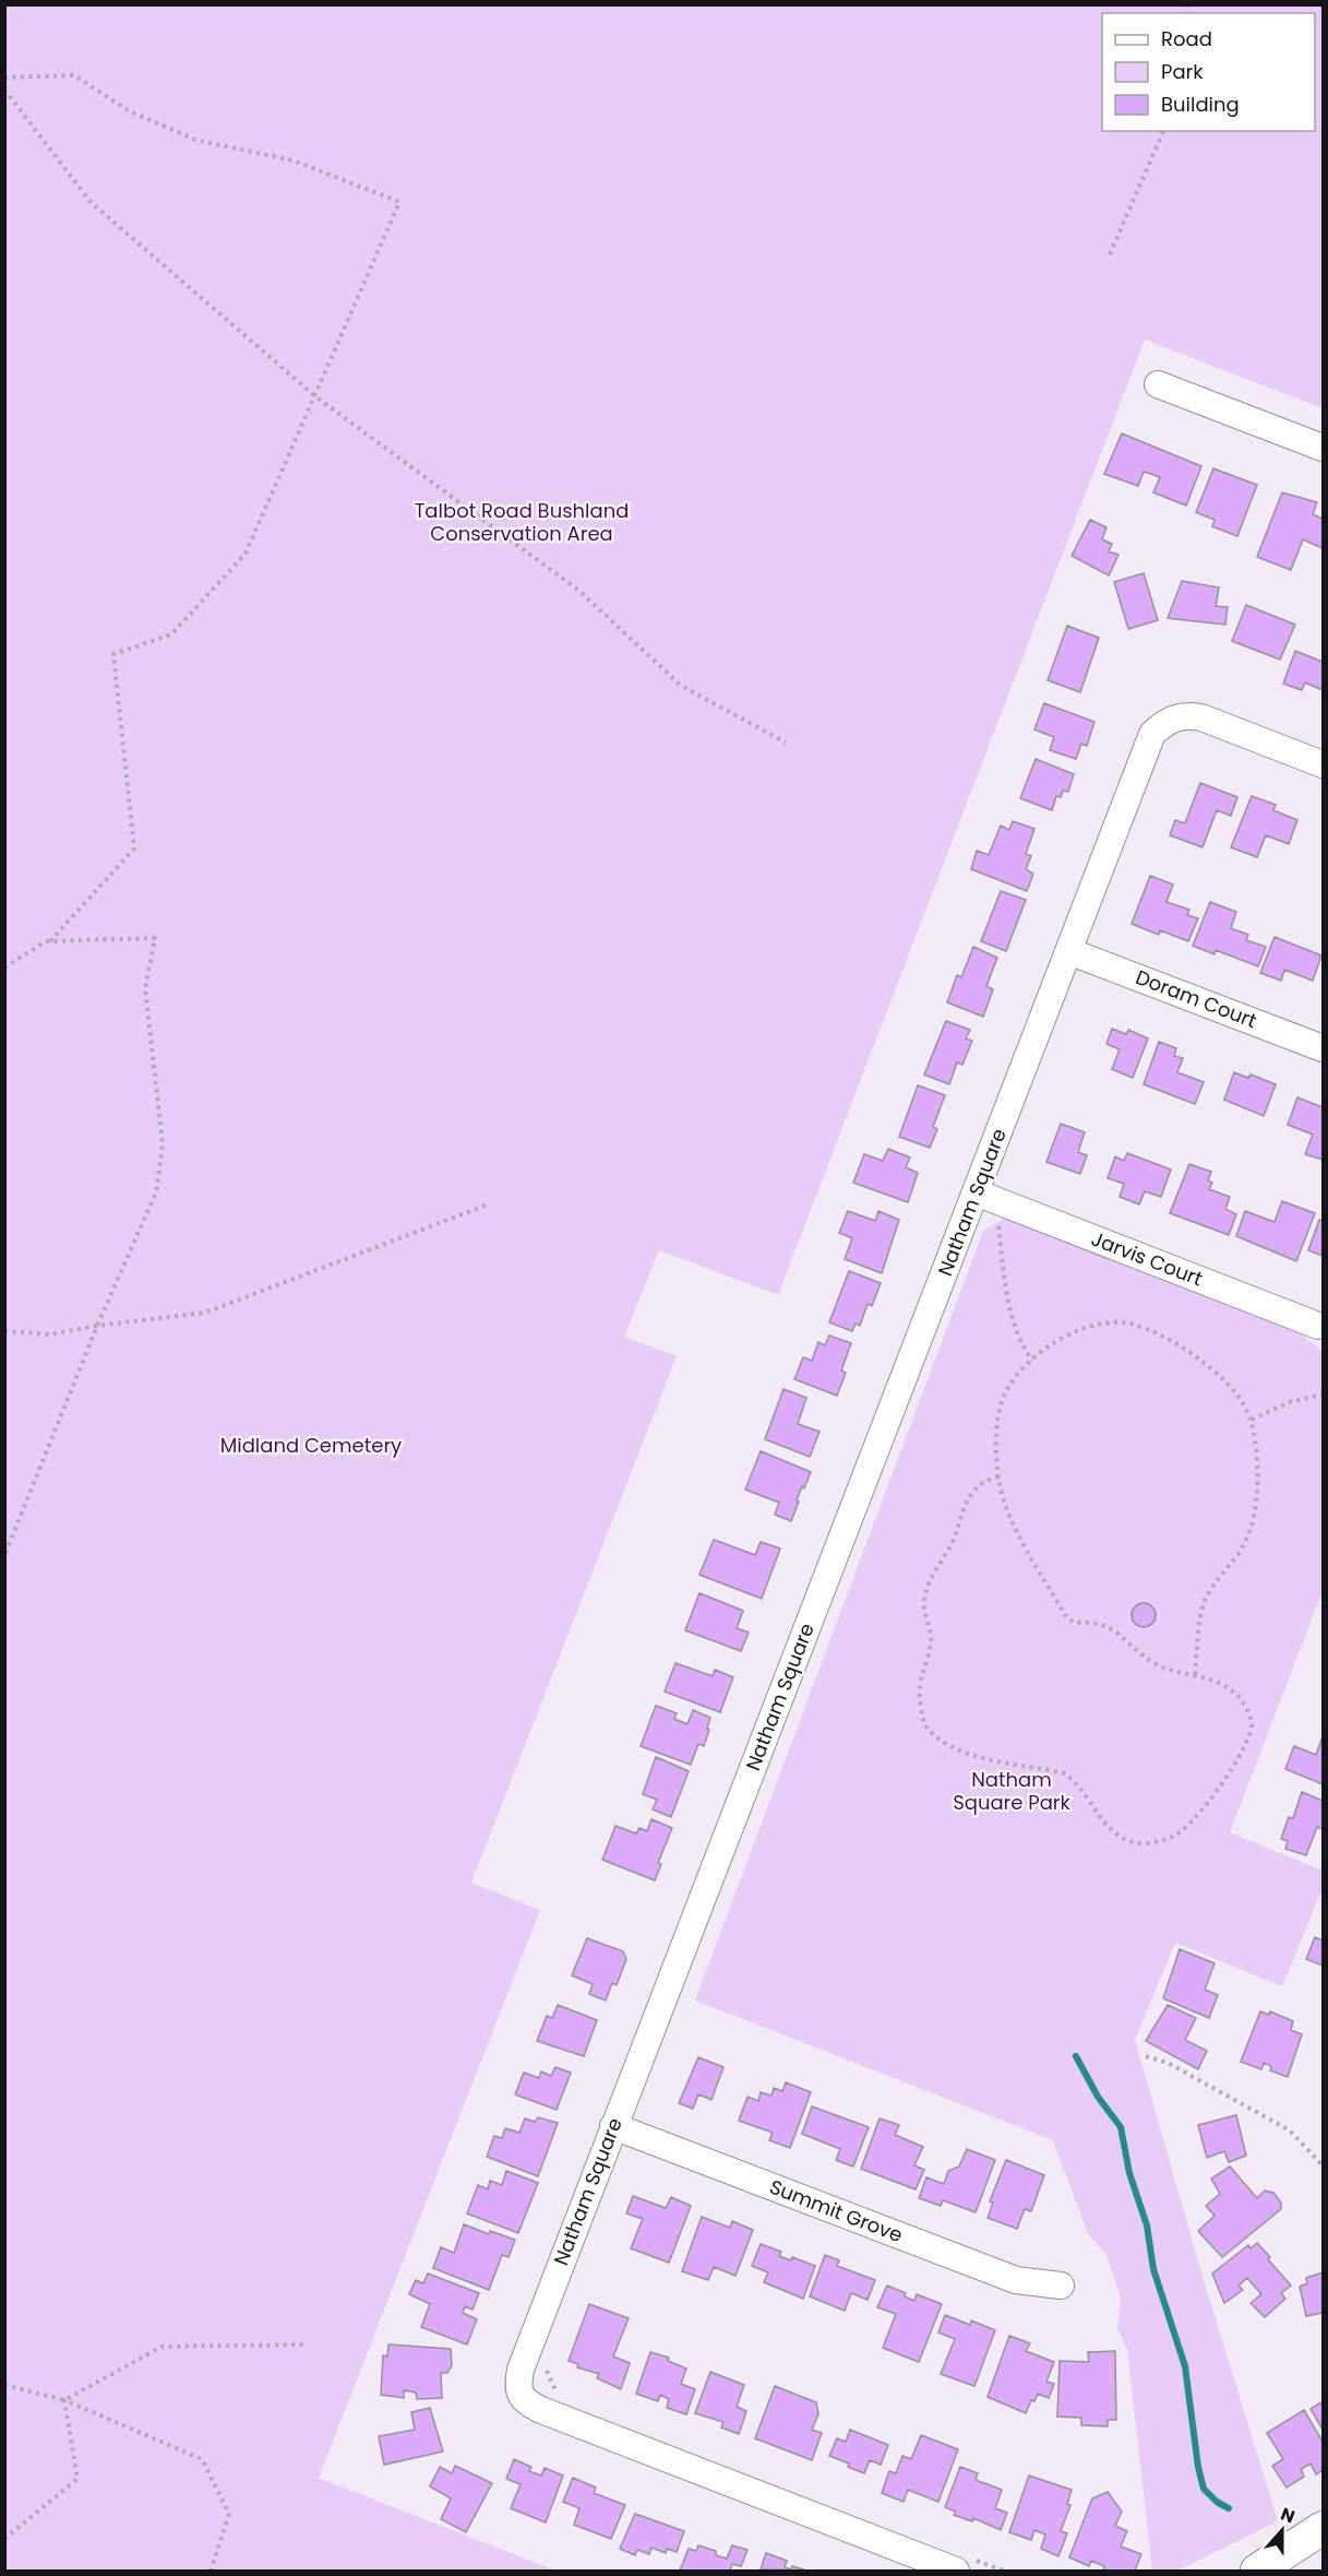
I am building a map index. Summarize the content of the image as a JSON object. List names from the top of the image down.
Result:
{
  "streets": {
    "street": [
      "Doram Court",
      "Natham Square",
      "Jarvis Court",
      "Summit Grove"
    ]
  },
  "crossings": [
    ["Doram Court", "Natham Square"],
    ["Natham Square", "Jarvis Court"],
    ["Natham Square", "Summit Grove"]
  ],
  "parks": ["Talbot Road Bushland Conservation Area", "Midland Cemetery", "Natham Square Park"],
  "legend": ["Road", "Park", "Building"],
  "north": "top"
}
